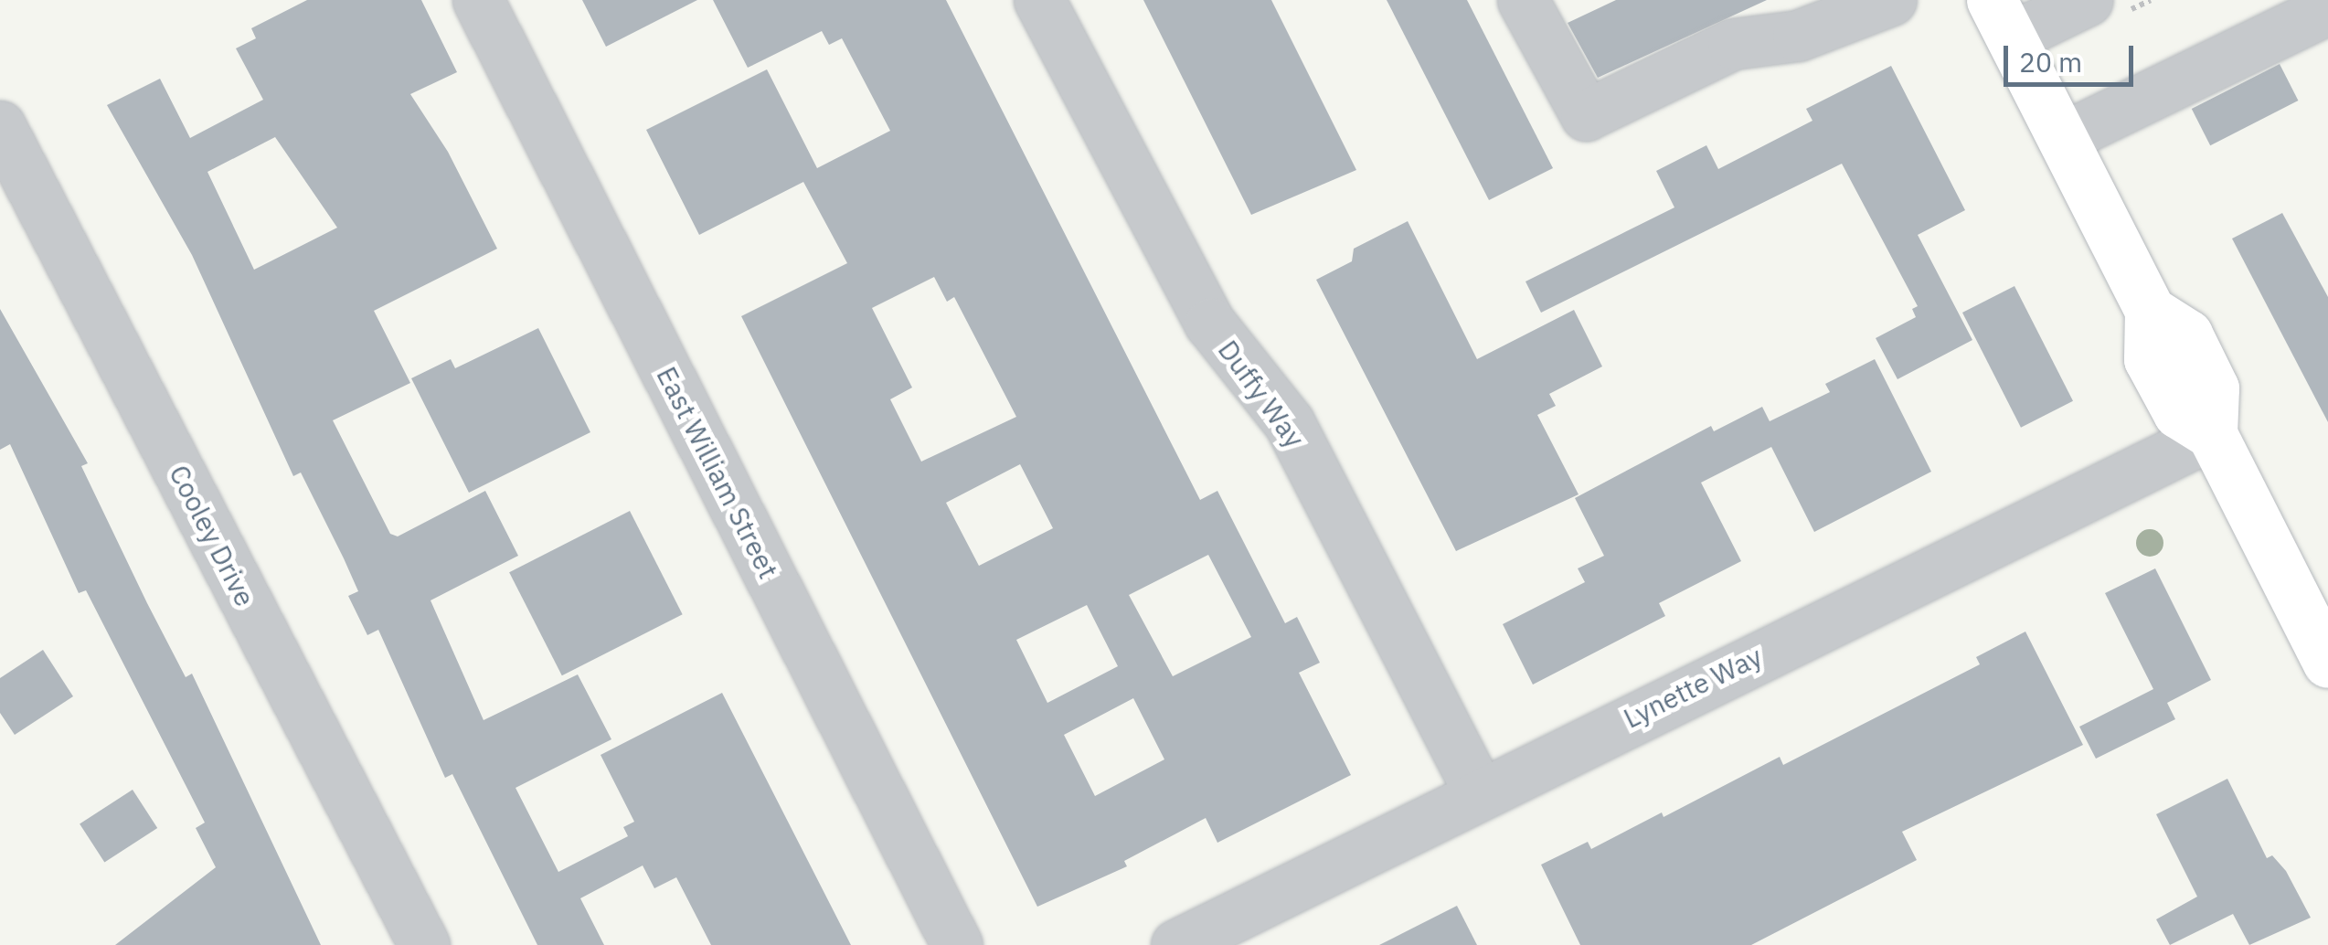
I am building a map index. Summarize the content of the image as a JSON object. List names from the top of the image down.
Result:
{
  "streets": {
    "street": [
      "Duffy Way",
      "East William Street",
      "Cooley Drive",
      "Lynette Way"
    ]
  },
  "crossings": [
    ["Duffy Way", "Lynette Way"]
  ],
  "scale_bar": "20 m"
}
